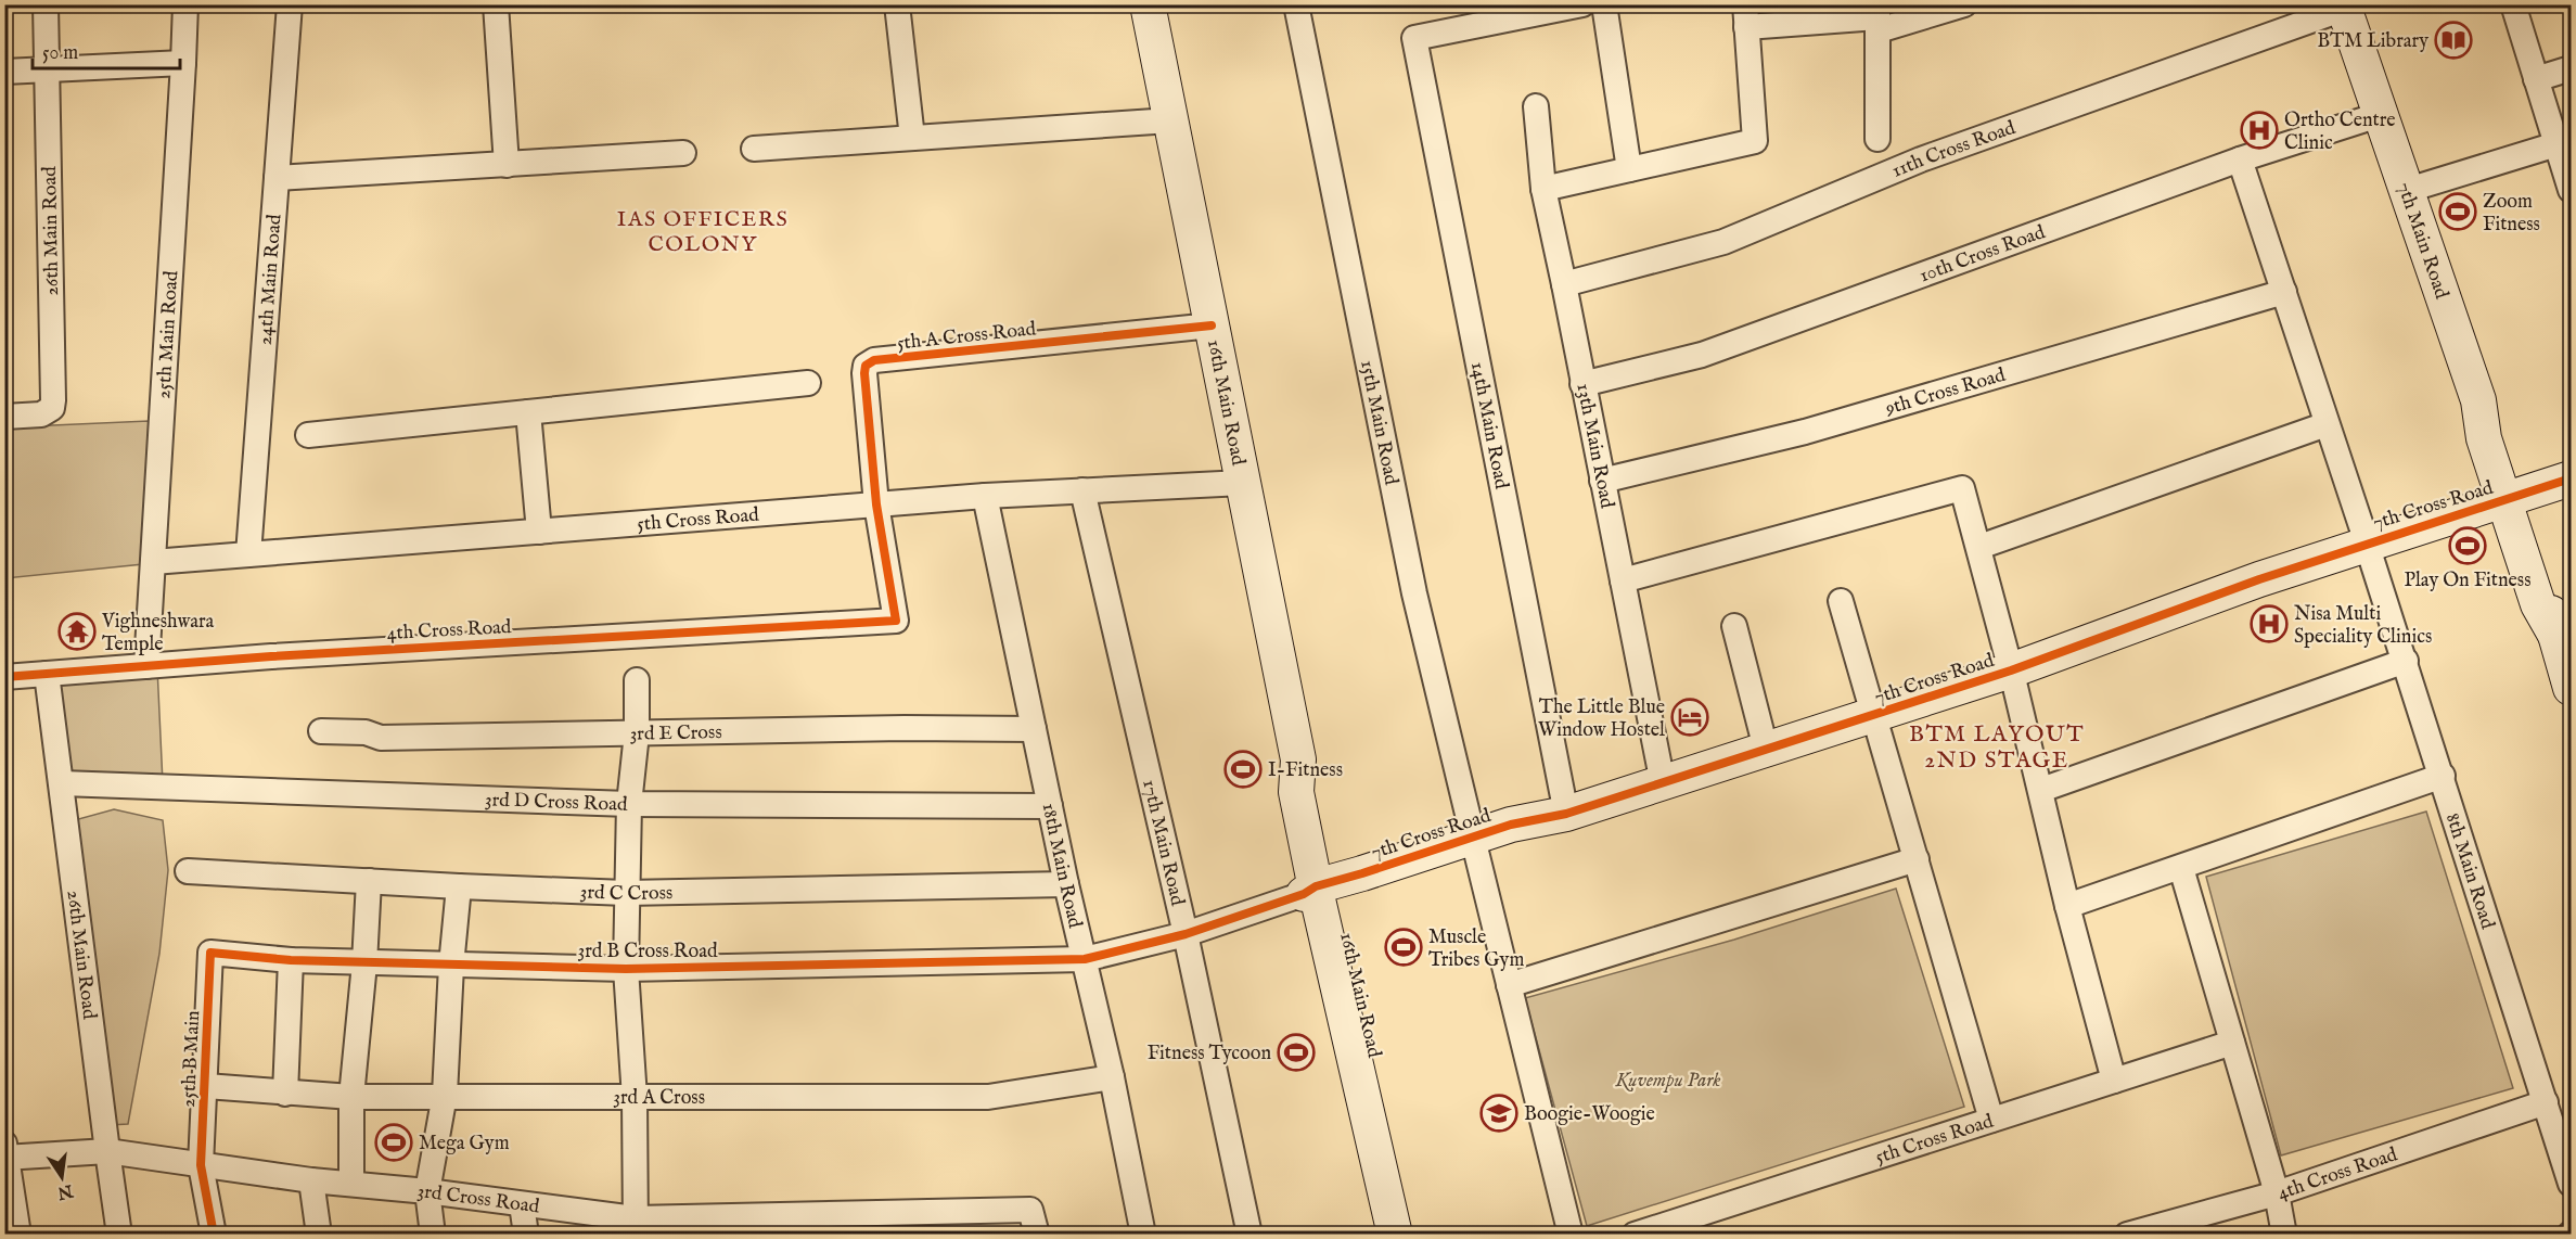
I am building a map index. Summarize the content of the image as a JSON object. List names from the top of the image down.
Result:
{
  "streets": {
    "street": [
      "11th Cross Road",
      "26th Main Road",
      "7th Main Road",
      "10th Cross Road",
      "24th Main Road",
      "25th Main Road",
      "5th A Cross Road",
      "9th Cross Road",
      "16th Main Road",
      "15th Main Road",
      "14th Main Road",
      "13th Main Road",
      "7th Cross Road",
      "5th Cross Road",
      "4th Cross Road",
      "3rd E Cross",
      "3rd D Cross Road",
      "17th Main Road",
      "18th Main Road",
      "8th Main Road",
      "3rd C Cross",
      "3rd B Cross Road",
      "25th B Main",
      "3rd A Cross",
      "3rd Cross Road"
    ]
  },
  "crossings": [
    ["11th Cross Road", "7th Main Road"],
    ["11th Cross Road", "13th Main Road"],
    ["26th Main Road", "4th Cross Road"],
    ["26th Main Road", "3rd D Cross Road"],
    ["26th Main Road", "3rd Cross Road"],
    ["7th Main Road", "10th Cross Road"],
    ["7th Main Road", "7th Cross Road"],
    ["10th Cross Road", "13th Main Road"],
    ["10th Cross Road", "8th Main Road"],
    ["24th Main Road", "5th Cross Road"],
    ["25th Main Road", "5th Cross Road"],
    ["25th Main Road", "4th Cross Road"],
    ["5th A Cross Road", "16th Main Road"],
    ["5th A Cross Road", "5th Cross Road"],
    ["5th A Cross Road", "4th Cross Road"],
    ["9th Cross Road", "13th Main Road"],
    ["9th Cross Road", "8th Main Road"],
    ["16th Main Road", "7th Cross Road"],
    ["16th Main Road", "5th Cross Road"],
    ["15th Main Road", "7th Cross Road"],
    ["14th Main Road", "7th Cross Road"],
    ["13th Main Road", "7th Cross Road"],
    ["7th Cross Road", "17th Main Road"],
    ["7th Cross Road", "18th Main Road"],
    ["7th Cross Road", "8th Main Road"],
    ["7th Cross Road", "3rd B Cross Road"],
    ["5th Cross Road", "17th Main Road"],
    ["5th Cross Road", "18th Main Road"],
    ["4th Cross Road", "8th Main Road"],
    ["3rd E Cross", "18th Main Road"],
    ["3rd D Cross Road", "18th Main Road"],
    ["18th Main Road", "3rd C Cross"],
    ["18th Main Road", "3rd B Cross Road"],
    ["18th Main Road", "3rd A Cross"],
    ["3rd B Cross Road", "25th B Main"],
    ["25th B Main", "3rd A Cross"],
    ["25th B Main", "3rd Cross Road"]
  ],
  "districts": ["IAS OFFICERS COLONY", "BTM LAYOUT 2ND STAGE"],
  "parks": ["Kuvempu Park"],
  "places": {
    "library": ["BTM Library"],
    "hospital": ["Ortho Centre Clinic", "Nisa Multi Speciality Clinics"],
    "sports": [
      "Zoom Fitness",
      "Play On Fitness",
      "I-Fitness",
      "Muscle Tribes Gym",
      "Fitness Tycoon",
      "Mega Gym"
    ],
    "temple": ["Vighneshwara Temple"],
    "hotel": ["The Little Blue Window Hostel"],
    "school or university": ["Boogie-Woogie"]
  },
  "scale_bar": "50 m",
  "north": "bottom"
}
